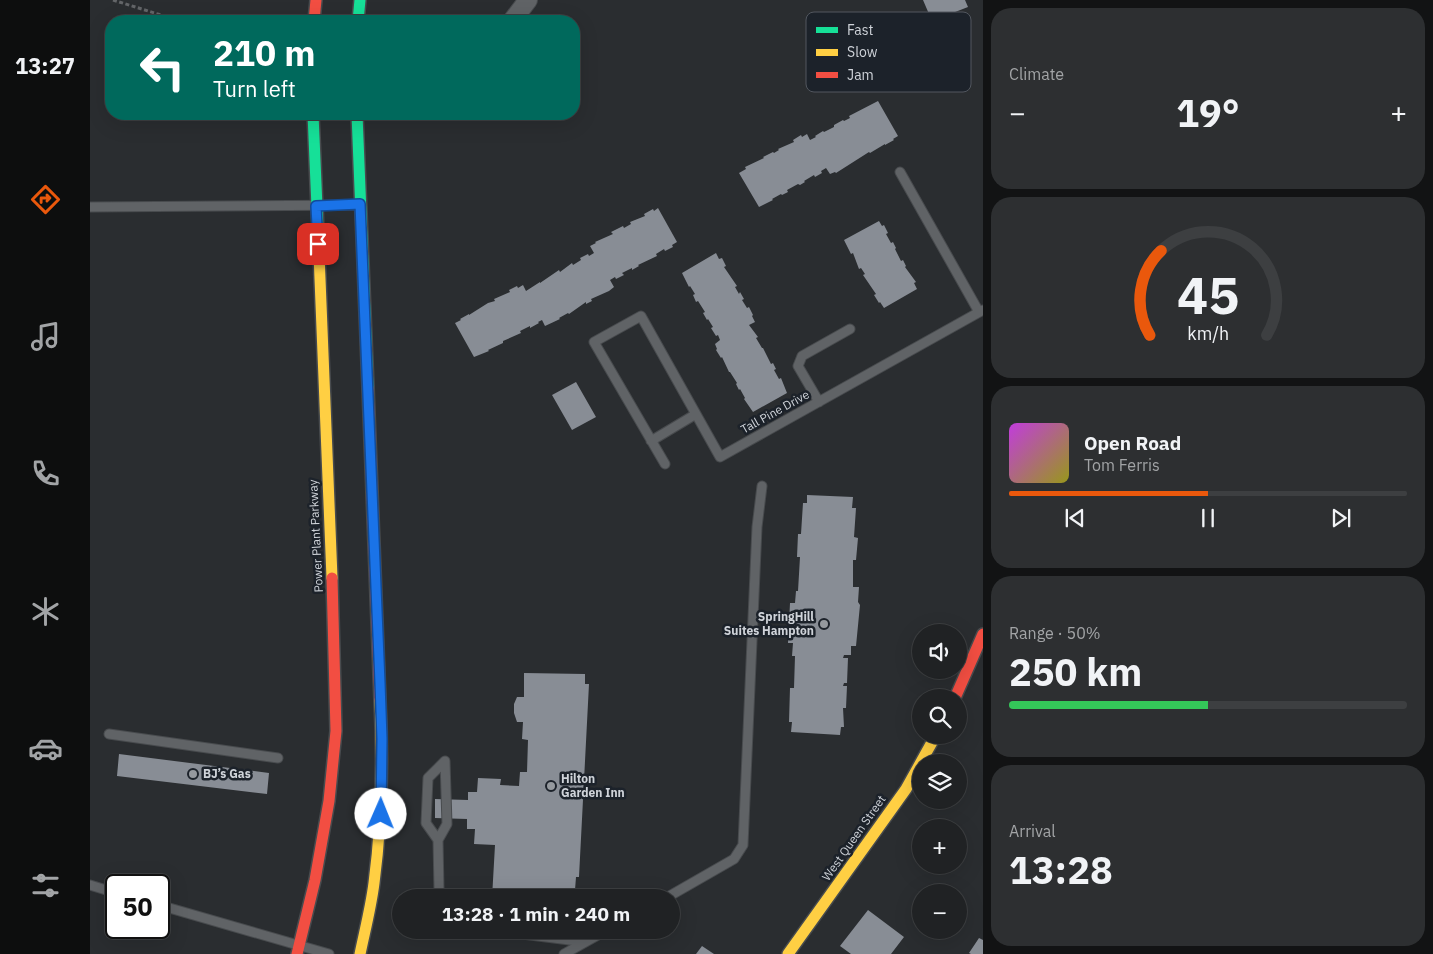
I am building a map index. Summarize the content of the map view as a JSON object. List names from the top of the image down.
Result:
{
  "streets": {
    "main road": ["Power Plant Parkway", "West Queen Street"],
    "lane": ["Tall Pine Drive"]
  },
  "places": ["SpringHill Suites Hampton", "BJ’s Gas", "Hilton Garden Inn"],
  "legend": ["Fast", "Slow", "Jam"],
  "page": {
    "tabs": "13:27",
    "tile": [
      "Climate",
      ["Range · 50%", "250 km"],
      ["Arrival", "13:28"]
    ],
    "turn": ["210 m", "Turn left"],
    "heat": ["−", "19°", "+"],
    "song": ["Open Road", "Tom Ferris"],
    "map_buttons": ["+", "−"],
    "limit": "50",
    "trip": "13:28 · 1 min · 240 m",
    "gauge": ["45", "km/h"]
  }
}
